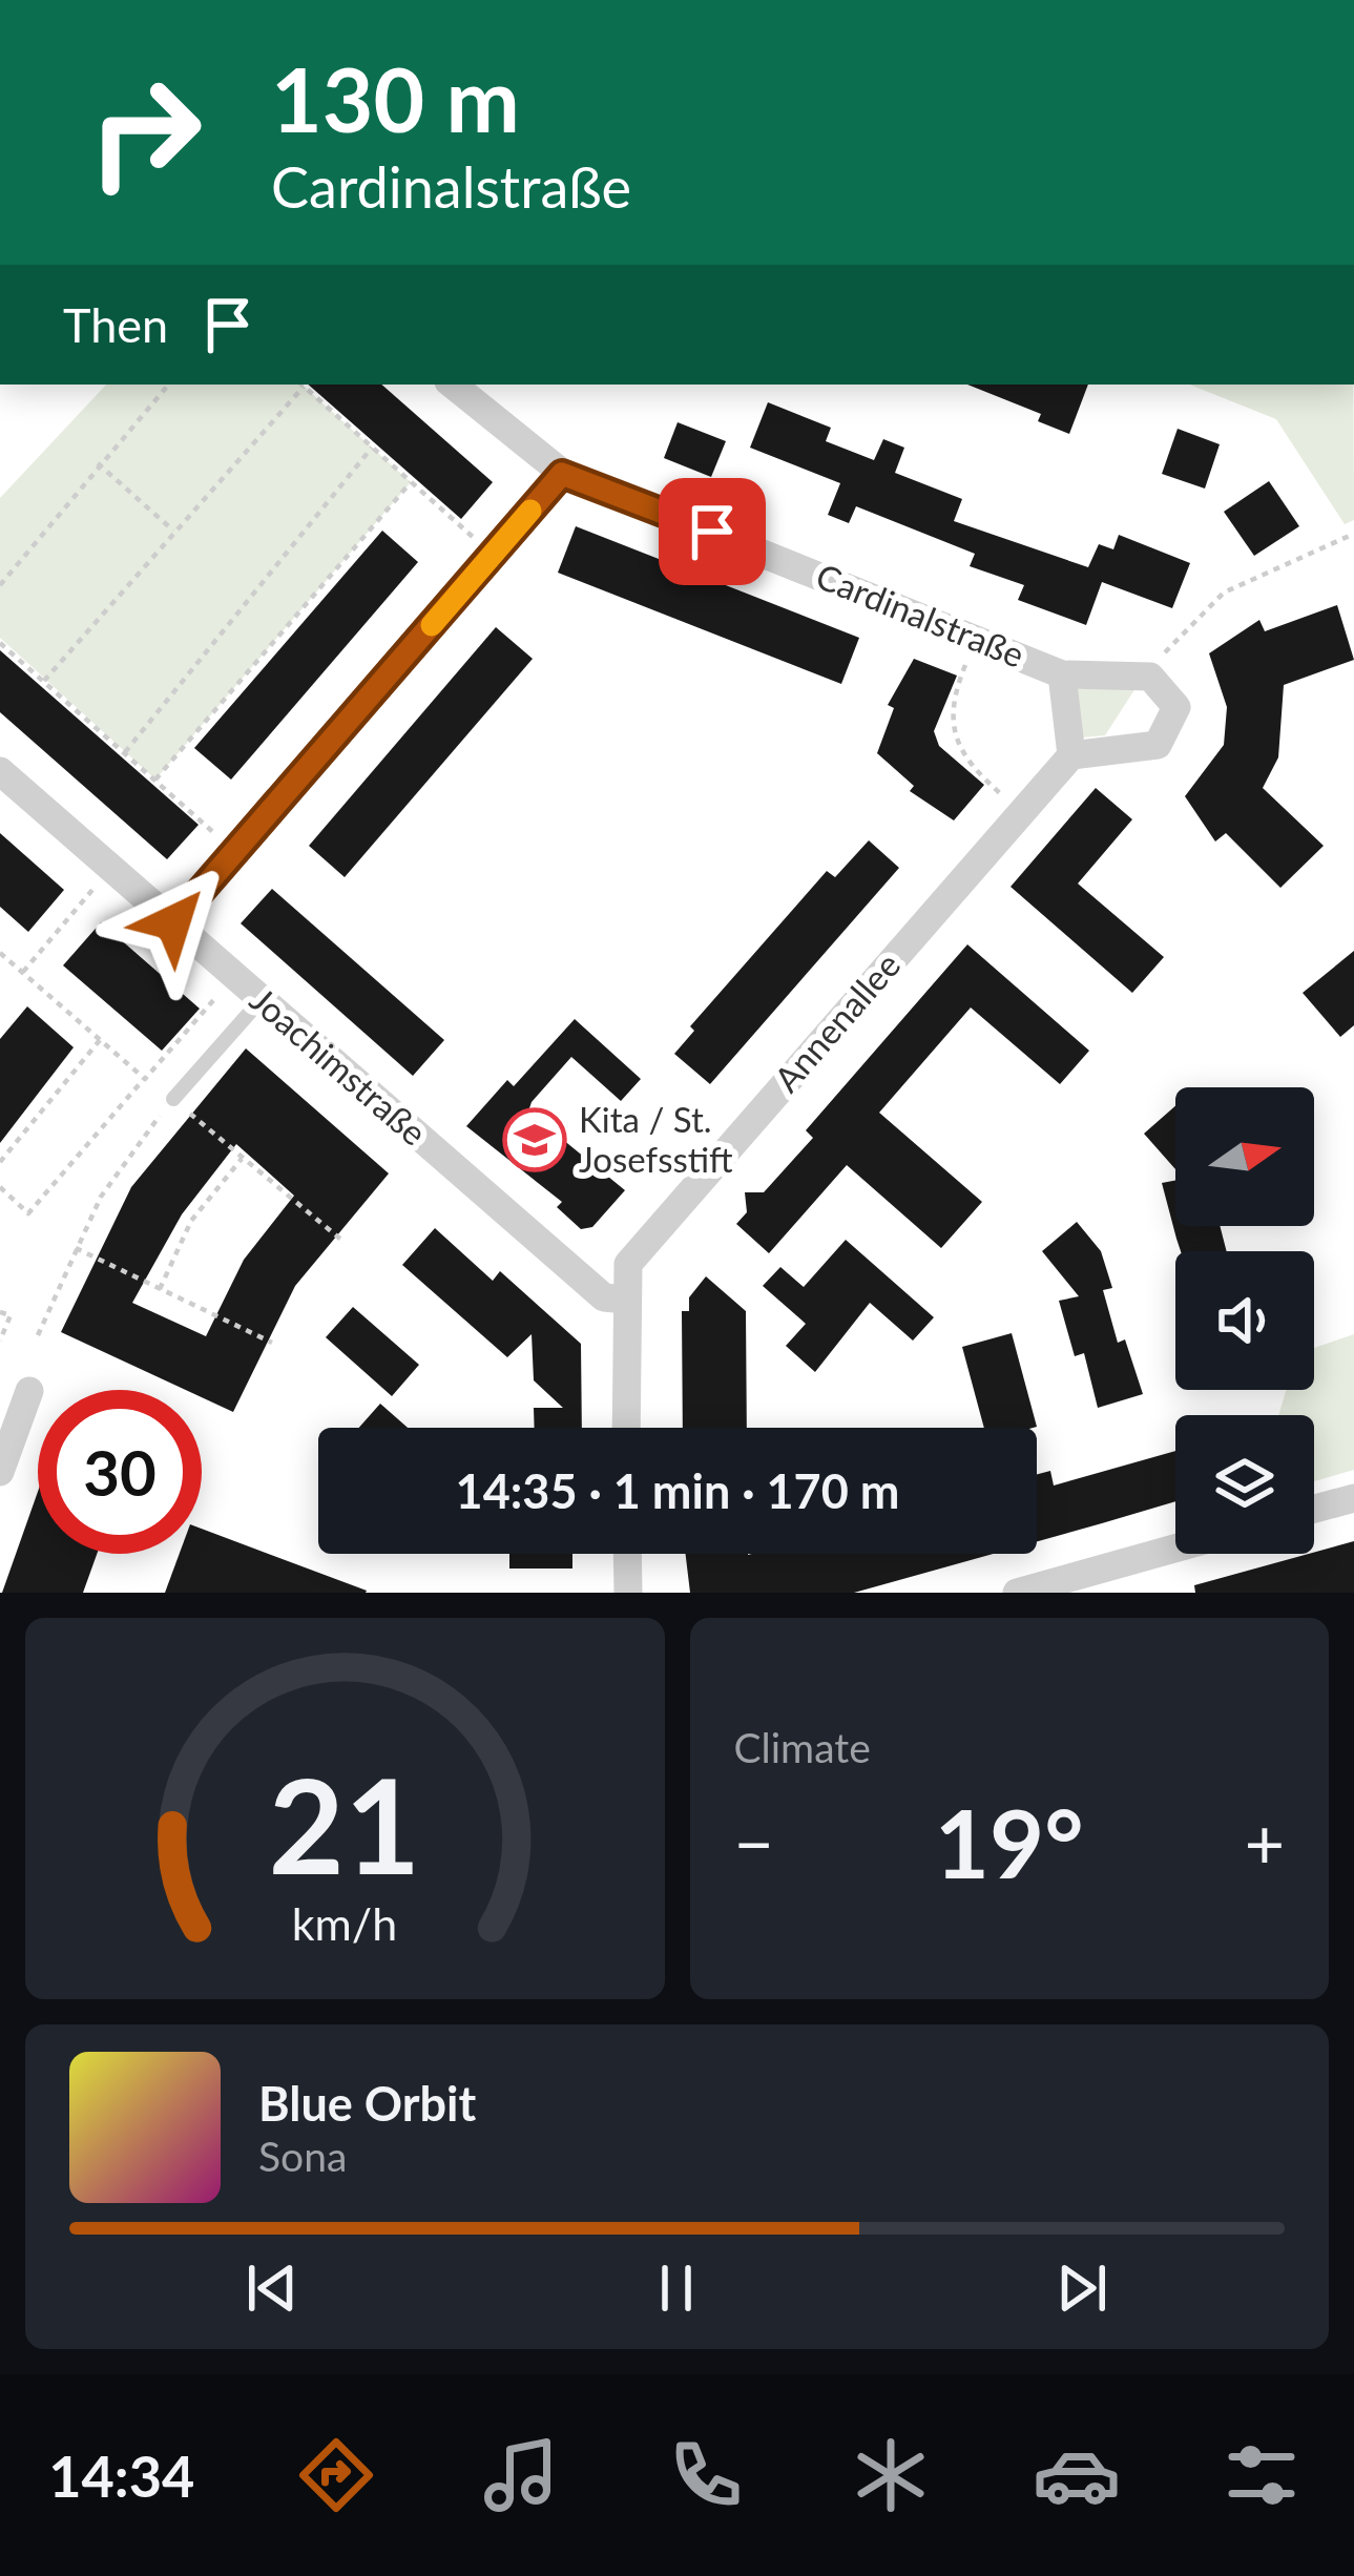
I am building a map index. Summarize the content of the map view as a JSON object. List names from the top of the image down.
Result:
{
  "streets": {
    "street": ["Cardinalstraße", "Annenallee", "Joachimstraße"]
  },
  "crossings": [
    ["Annenallee", "Joachimstraße"]
  ],
  "places": {
    "school or university": ["Kita / St. Josefsstift"]
  },
  "north": "right",
  "page": {
    "turn": ["130 m", "Cardinalstraße"],
    "then": "Then",
    "limit": "30",
    "trip": "14:35 · 1 min · 170 m",
    "tile": "Climate",
    "heat": ["−", "19°", "+"],
    "song": ["Blue Orbit", "Sona"],
    "tabs": "14:34",
    "gauge": ["21", "km/h"]
  }
}
